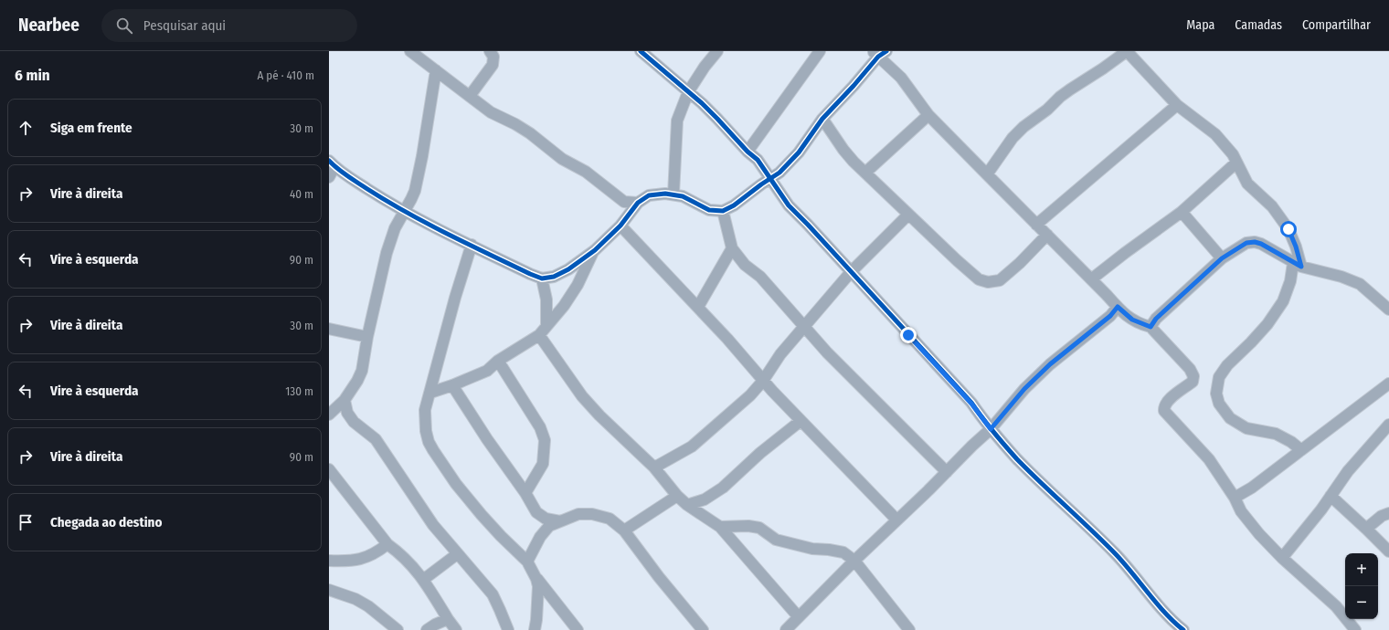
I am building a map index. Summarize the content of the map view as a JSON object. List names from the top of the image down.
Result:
{
  "page": {
    "header": "Nearbee",
    "search": "Pesquisar aqui",
    "nav": ["Mapa", "Camadas", "Compartilhar"],
    "heading": ["6 min", "A pé · 410 m"],
    "list": [
      ["Siga em frente", "30 m"],
      ["Vire à direita", "40 m"],
      ["Vire à esquerda", "90 m"],
      ["Vire à direita", "30 m"],
      ["Vire à esquerda", "130 m"],
      ["Vire à direita", "90 m"],
      "Chegada ao destino"
    ],
    "map_buttons": ["+", "−"]
  }
}
